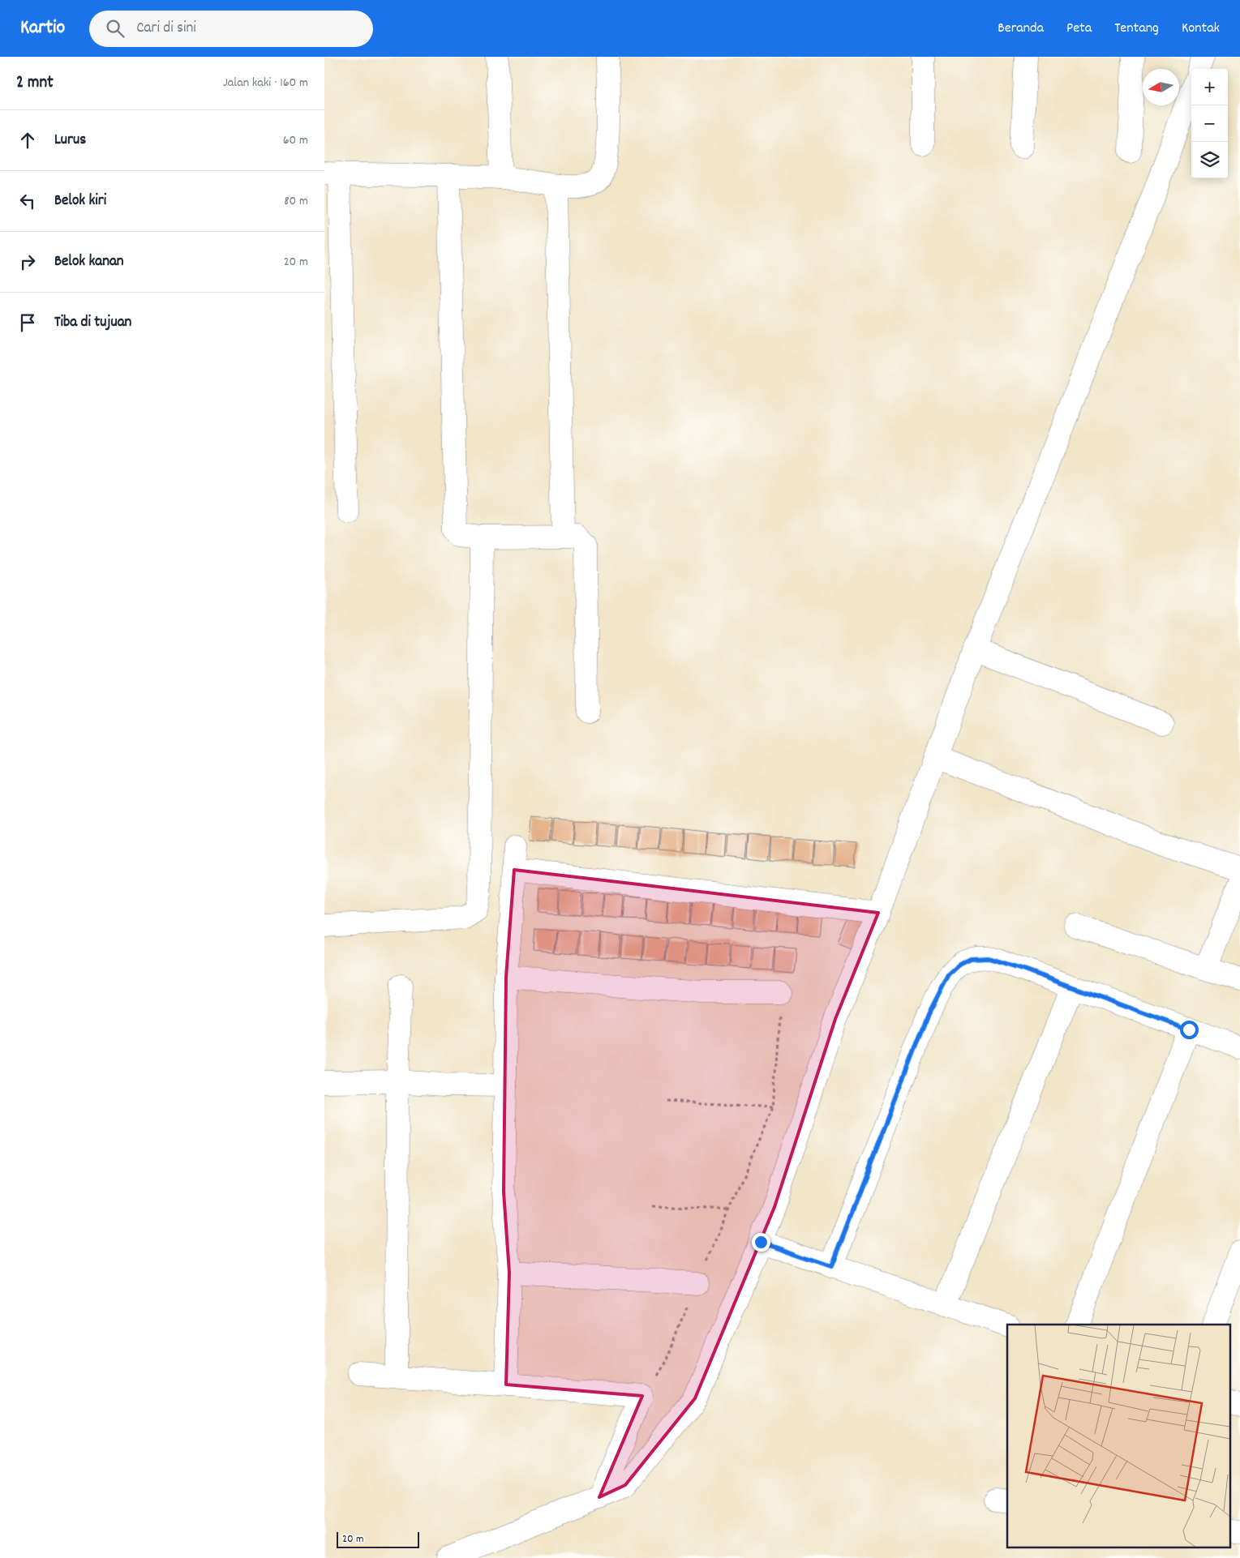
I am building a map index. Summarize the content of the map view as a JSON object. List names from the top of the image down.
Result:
{
  "scale_bar": "20 m",
  "north": "left",
  "page": {
    "header": "Kartio",
    "search": "Cari di sini",
    "nav": [
      "Beranda",
      "Peta",
      "Tentang",
      "Kontak"
    ],
    "heading": ["2 mnt", "Jalan kaki · 160 m"],
    "map_buttons": ["+", "−"],
    "list": [
      ["Lurus", "60 m"],
      ["Belok kiri", "80 m"],
      ["Belok kanan", "20 m"],
      "Tiba di tujuan"
    ],
    "scale": "20 m"
  }
}
